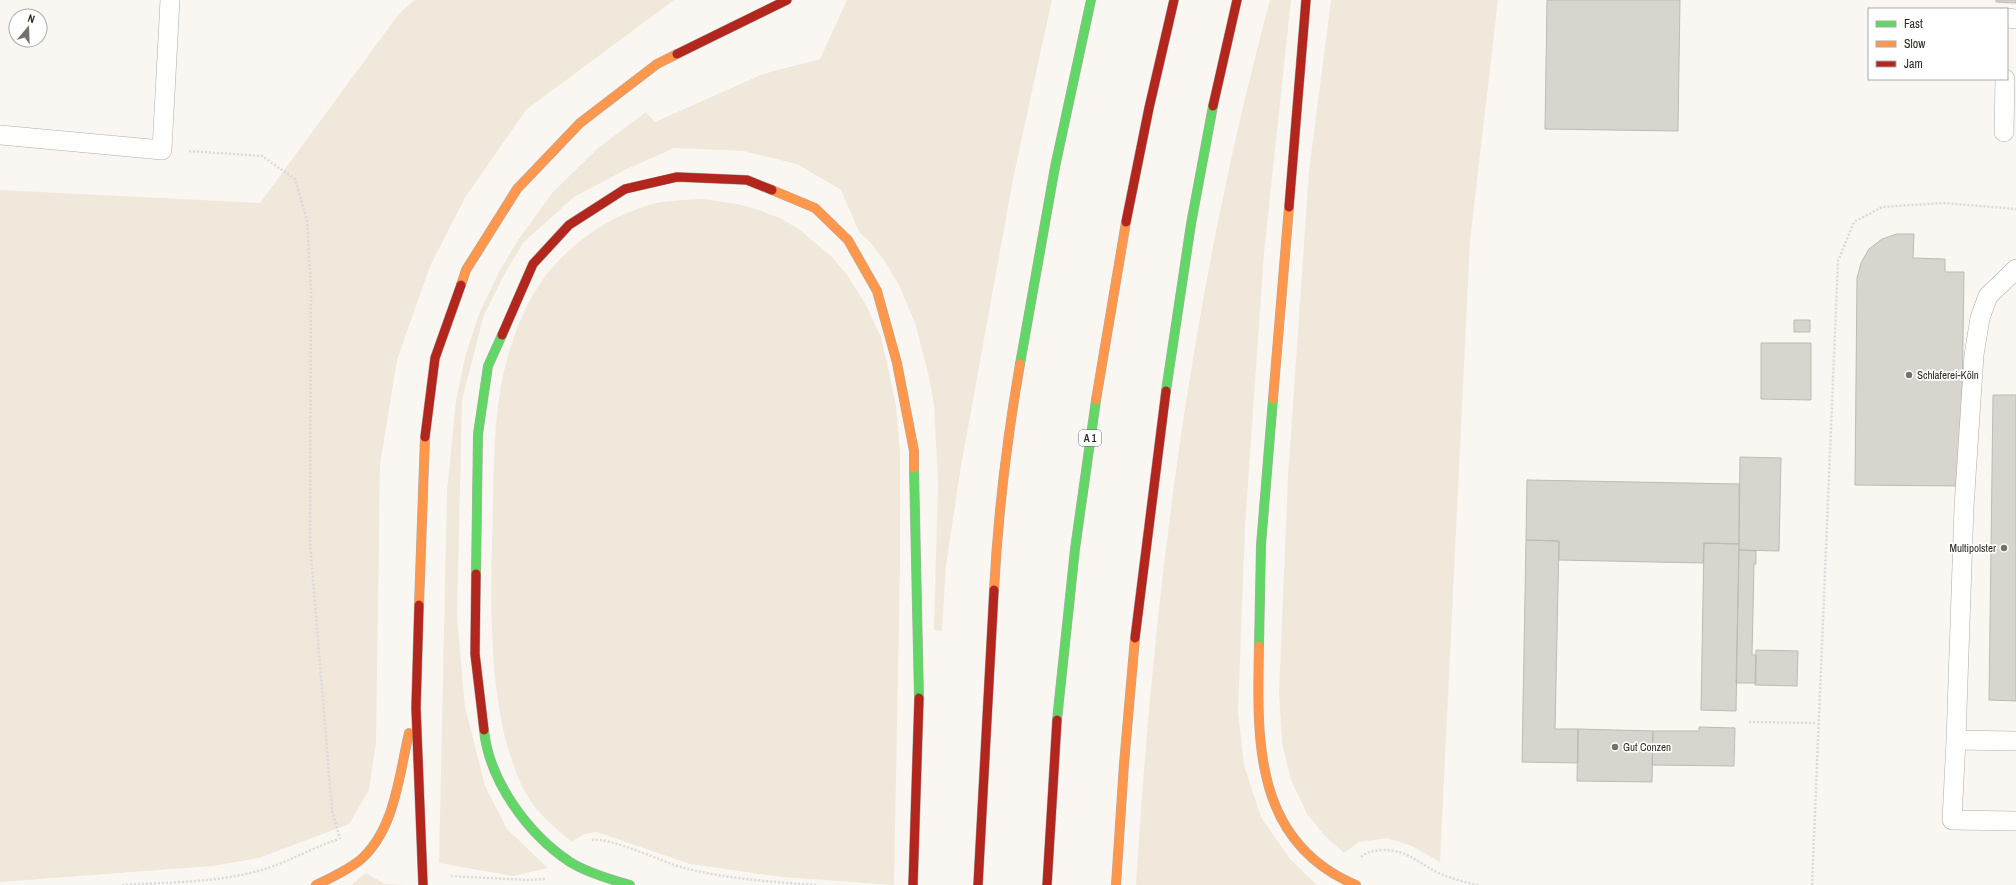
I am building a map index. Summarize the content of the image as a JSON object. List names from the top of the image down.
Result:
{
  "streets": {
    "highway": ["A 1"]
  },
  "places": ["Schlaferei-Köln", "Multipolster", "Gut Conzen"],
  "legend": ["Fast", "Slow", "Jam"],
  "north": "top"
}
